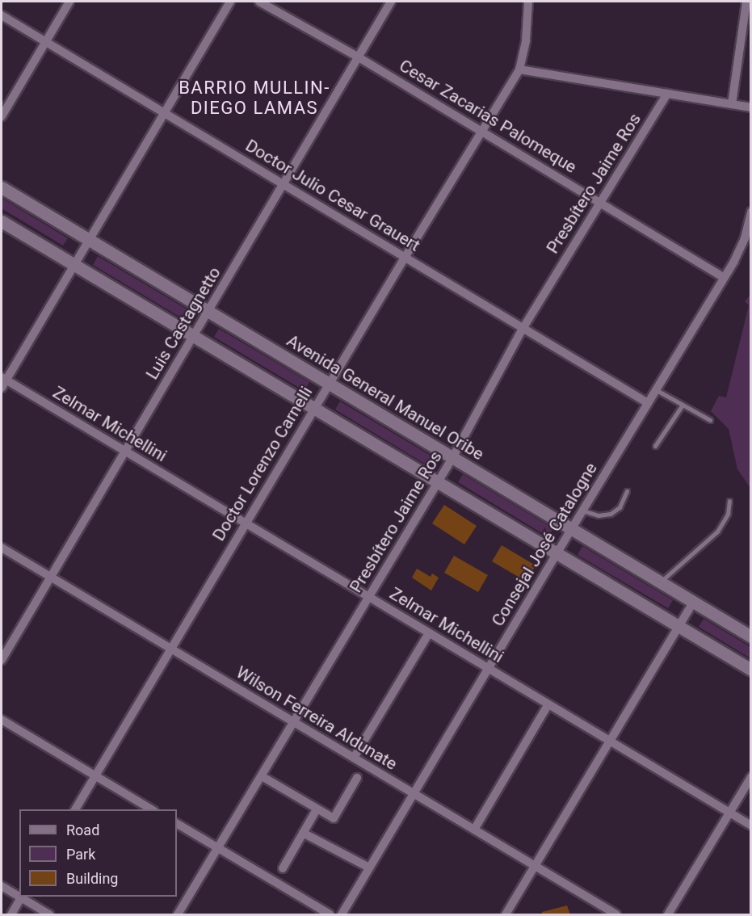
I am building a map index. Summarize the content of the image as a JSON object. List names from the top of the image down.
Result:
{
  "streets": {
    "main road": ["Avenida General Manuel Oribe"],
    "street": [
      "Cesar Zacarias Palomeque",
      "Presbítero Jaime Ros",
      "Doctor Julio Cesar Grauert",
      "Luis Castagnetto",
      "Zelmar Michellini",
      "Doctor Lorenzo Carnelli",
      "Consejal José Catalogne",
      "Wilson Ferreira Aldunate"
    ]
  },
  "crossings": [
    ["Cesar Zacarias Palomeque", "Presbítero Jaime Ros"],
    ["Cesar Zacarias Palomeque", "Luis Castagnetto"],
    ["Cesar Zacarias Palomeque", "Doctor Lorenzo Carnelli"],
    ["Cesar Zacarias Palomeque", "Consejal José Catalogne"],
    ["Presbítero Jaime Ros", "Doctor Julio Cesar Grauert"],
    ["Presbítero Jaime Ros", "Avenida General Manuel Oribe"],
    ["Presbítero Jaime Ros", "Zelmar Michellini"],
    ["Presbítero Jaime Ros", "Wilson Ferreira Aldunate"],
    ["Doctor Julio Cesar Grauert", "Luis Castagnetto"],
    ["Doctor Julio Cesar Grauert", "Doctor Lorenzo Carnelli"],
    ["Doctor Julio Cesar Grauert", "Consejal José Catalogne"],
    ["Luis Castagnetto", "Avenida General Manuel Oribe"],
    ["Luis Castagnetto", "Zelmar Michellini"],
    ["Luis Castagnetto", "Wilson Ferreira Aldunate"],
    ["Avenida General Manuel Oribe", "Doctor Lorenzo Carnelli"],
    ["Avenida General Manuel Oribe", "Consejal José Catalogne"],
    ["Zelmar Michellini", "Doctor Lorenzo Carnelli"],
    ["Zelmar Michellini", "Consejal José Catalogne"],
    ["Doctor Lorenzo Carnelli", "Wilson Ferreira Aldunate"],
    ["Consejal José Catalogne", "Wilson Ferreira Aldunate"]
  ],
  "districts": ["BARRIO MULLIN- DIEGO LAMAS"],
  "legend": ["Road", "Park", "Building"]
}
